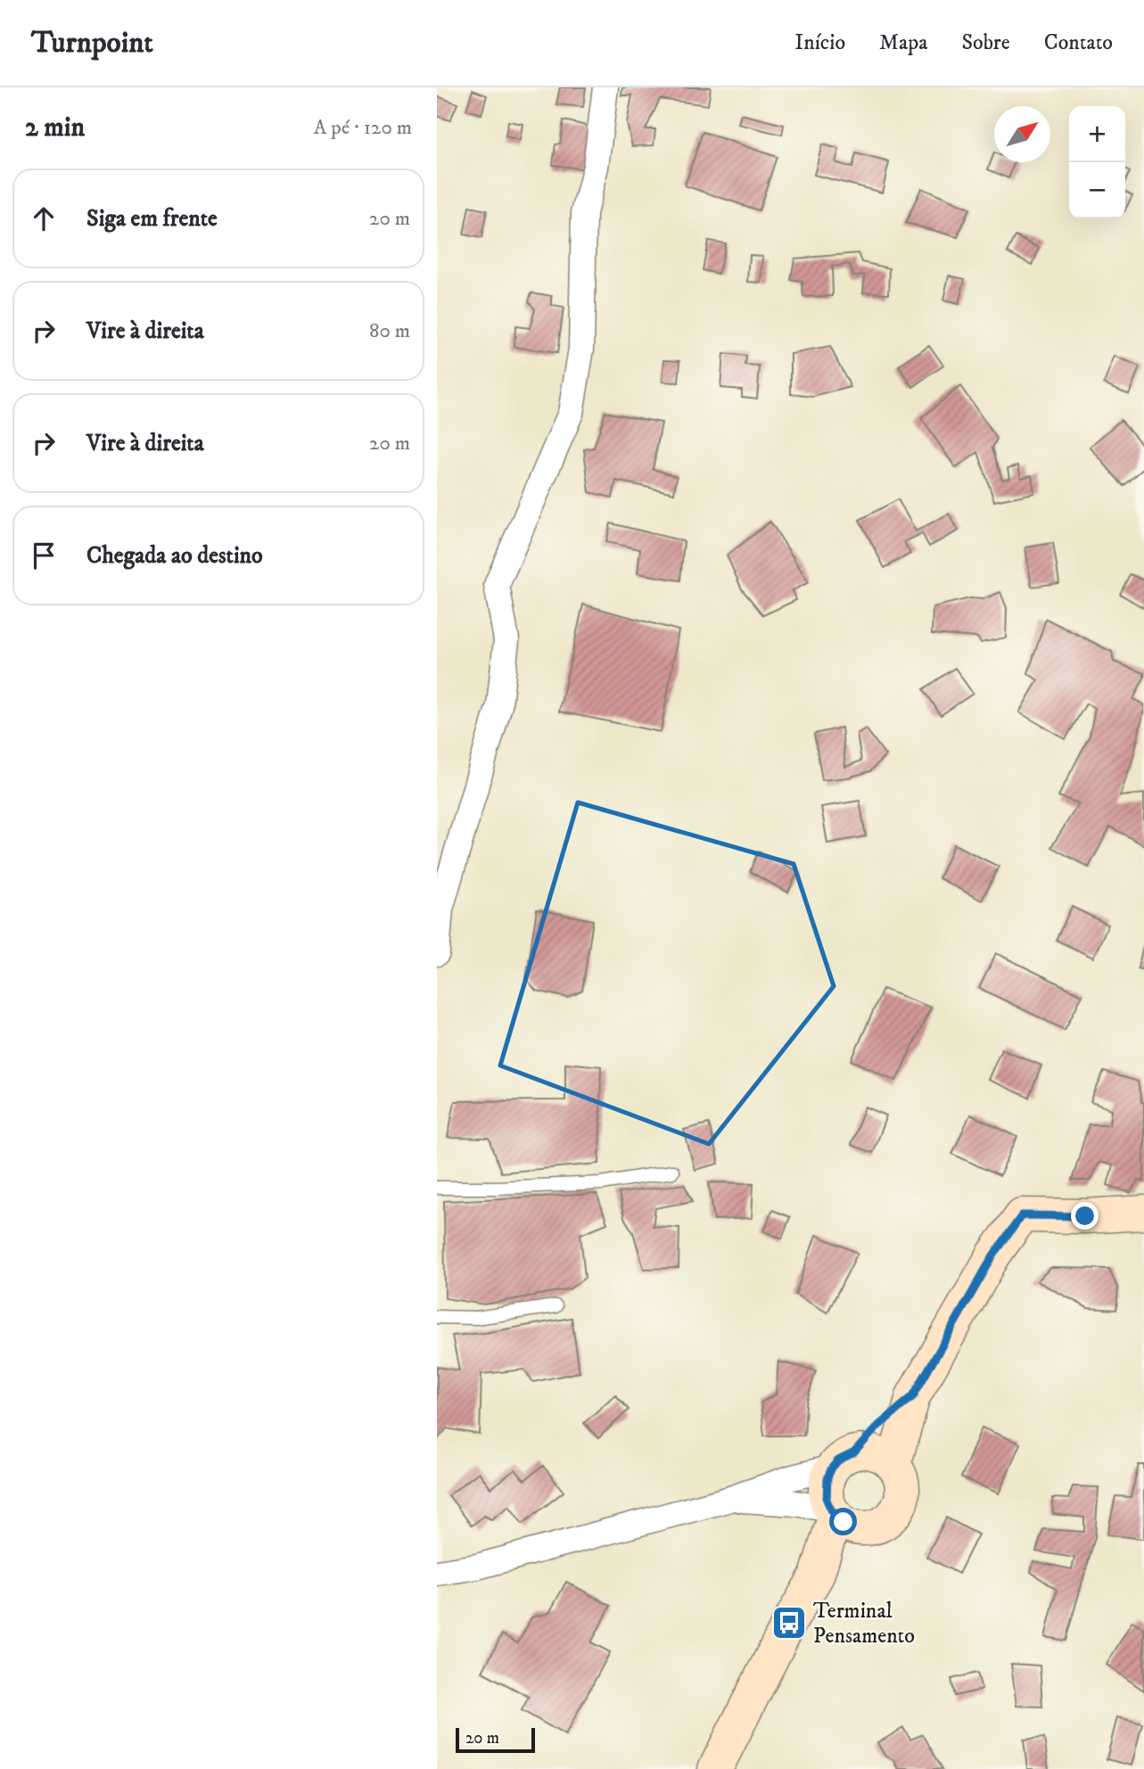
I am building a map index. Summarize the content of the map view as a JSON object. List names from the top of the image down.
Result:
{
  "places": {
    "bus stop": ["Terminal Pensamento"]
  },
  "scale_bar": "20 m",
  "north": "top right",
  "page": {
    "header": "Turnpoint",
    "nav": [
      "Início",
      "Mapa",
      "Sobre",
      "Contato"
    ],
    "heading": ["2 min", "A pé · 120 m"],
    "map_buttons": ["+", "−"],
    "list": [
      ["Siga em frente", "20 m"],
      ["Vire à direita", "80 m"],
      ["Vire à direita", "20 m"],
      "Chegada ao destino"
    ],
    "scale": "20 m"
  }
}
